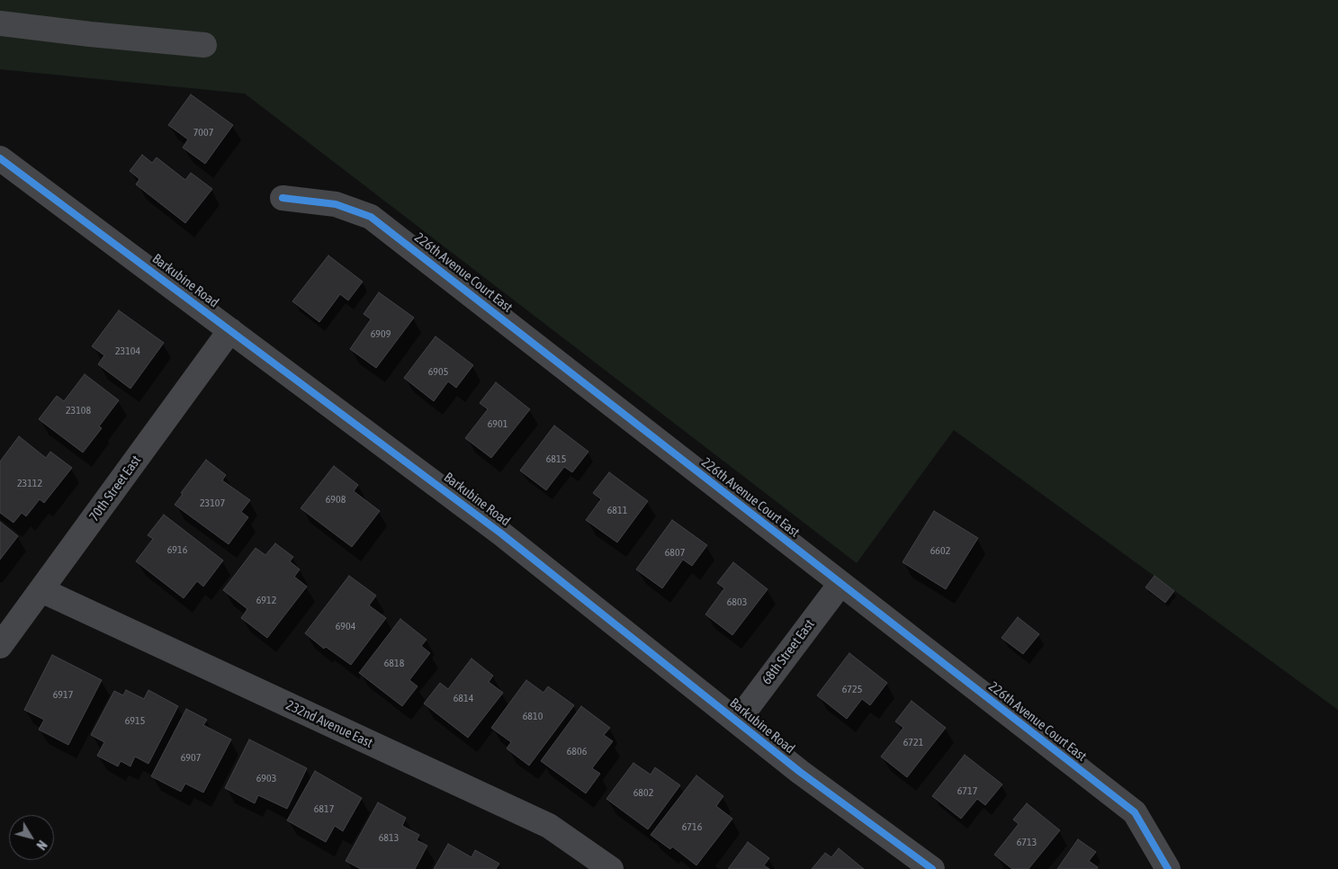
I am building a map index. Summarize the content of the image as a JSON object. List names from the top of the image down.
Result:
{
  "streets": {
    "street": [
      "226th Avenue Court East",
      "Barkubine Road",
      "70th Street East",
      "68th Street East",
      "232nd Avenue East"
    ]
  },
  "crossings": [
    ["226th Avenue Court East", "68th Street East"],
    ["Barkubine Road", "70th Street East"],
    ["Barkubine Road", "68th Street East"],
    ["70th Street East", "232nd Avenue East"]
  ],
  "house_numbers": [
    "7007",
    "6909",
    "23104",
    "6905",
    "23108",
    "6901",
    "6815",
    "23112",
    "6908",
    "23107",
    "6811",
    "6916",
    "6602",
    "6807",
    "6912",
    "6803",
    "6904",
    "6818",
    "6725",
    "6917",
    "6814",
    "6810",
    "6915",
    "6721",
    "6806",
    "6907",
    "6903",
    "6717",
    "6802",
    "6817",
    "6716",
    "6813",
    "6713"
  ],
  "north": "bottom right"
}
